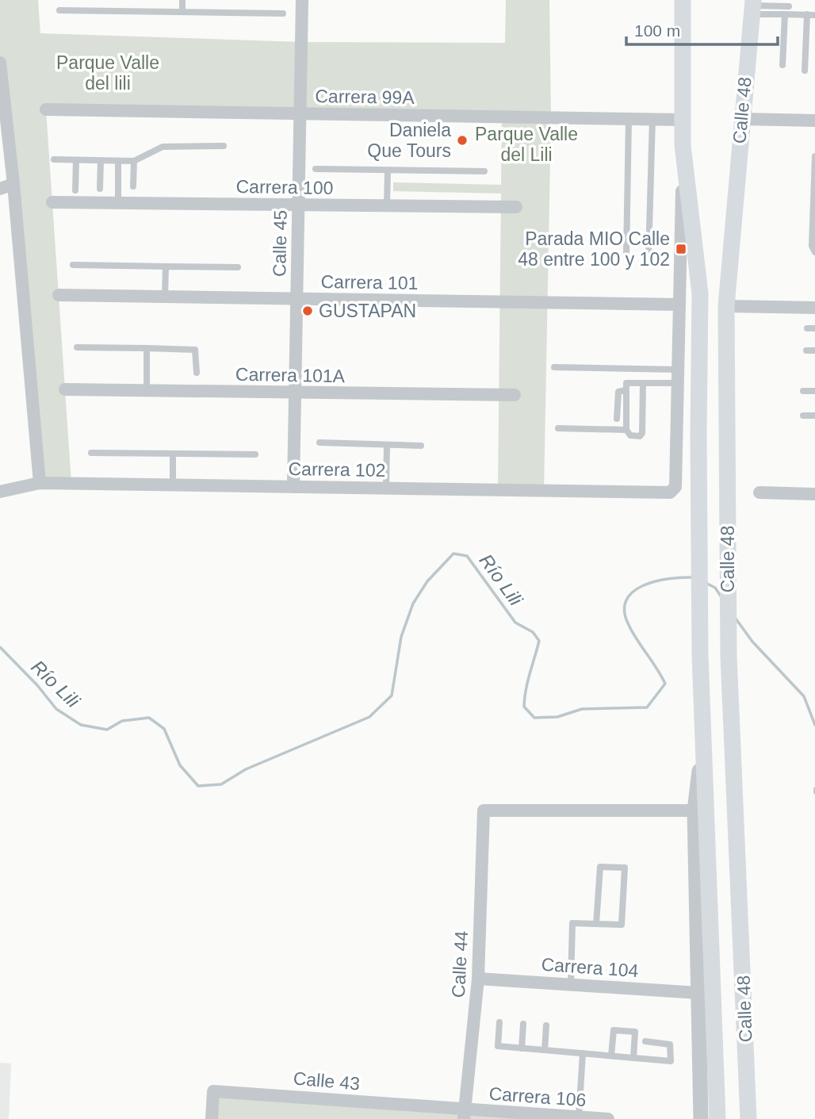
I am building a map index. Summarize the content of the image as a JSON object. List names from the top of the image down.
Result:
{
  "streets": {
    "main road": ["Calle 48"],
    "street": [
      "Carrera 99A",
      "Carrera 100",
      "Calle 45",
      "Carrera 101",
      "Carrera 101A",
      "Carrera 102",
      "Calle 44",
      "Carrera 104",
      "Calle 43",
      "Carrera 106"
    ]
  },
  "crossings": [
    ["Carrera 99A", "Calle 48"],
    ["Carrera 99A", "Calle 45"],
    ["Calle 48", "Carrera 101"],
    ["Calle 48", "Carrera 102"],
    ["Carrera 100", "Calle 45"],
    ["Calle 45", "Carrera 101"],
    ["Calle 45", "Carrera 101A"],
    ["Calle 45", "Carrera 102"],
    ["Calle 44", "Carrera 104"],
    ["Calle 44", "Calle 43"],
    ["Calle 44", "Carrera 106"],
    ["Calle 43", "Carrera 106"]
  ],
  "water": ["Río Lili"],
  "parks": ["Parque Valle del lili", "Parque Valle del Lili"],
  "places": {
    "other": ["Daniela Que Tours", "GUSTAPAN"],
    "transit": ["Parada MIO Calle 48 entre 100 y 102"]
  },
  "scale_bar": "100 m"
}
